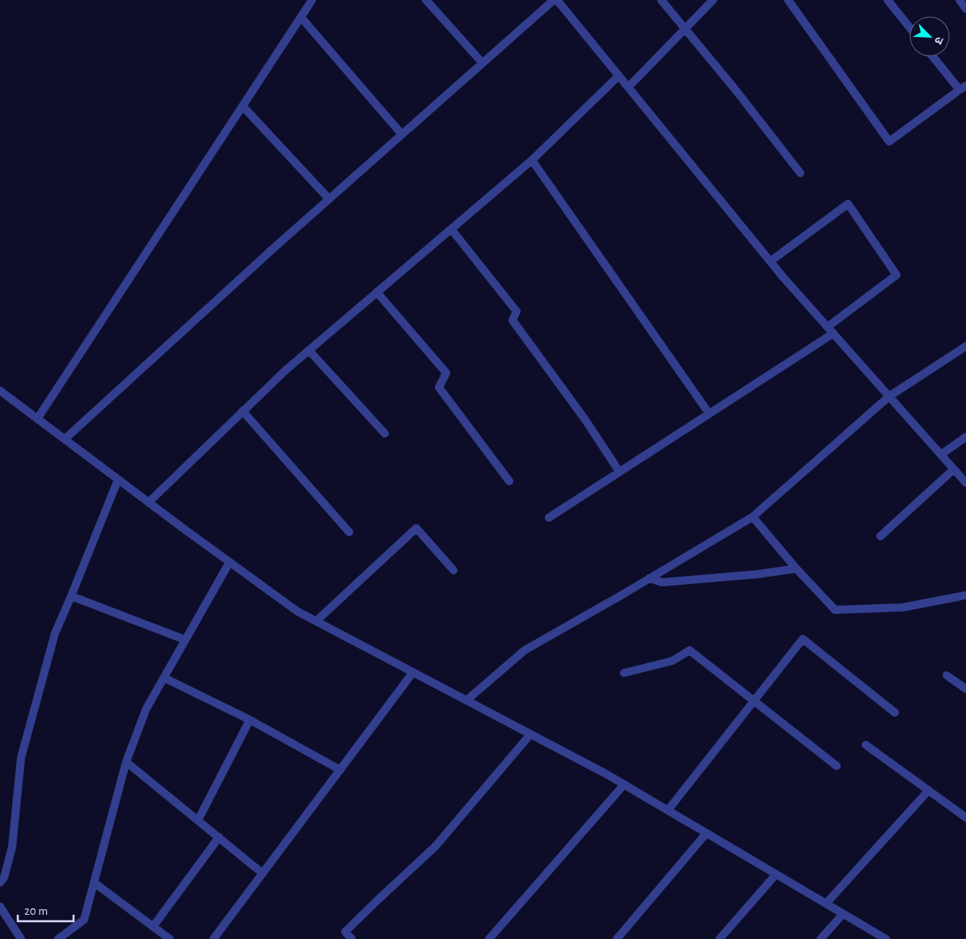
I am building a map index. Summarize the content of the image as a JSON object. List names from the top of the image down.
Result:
{
  "scale_bar": "20 m",
  "north": "bottom right"
}
